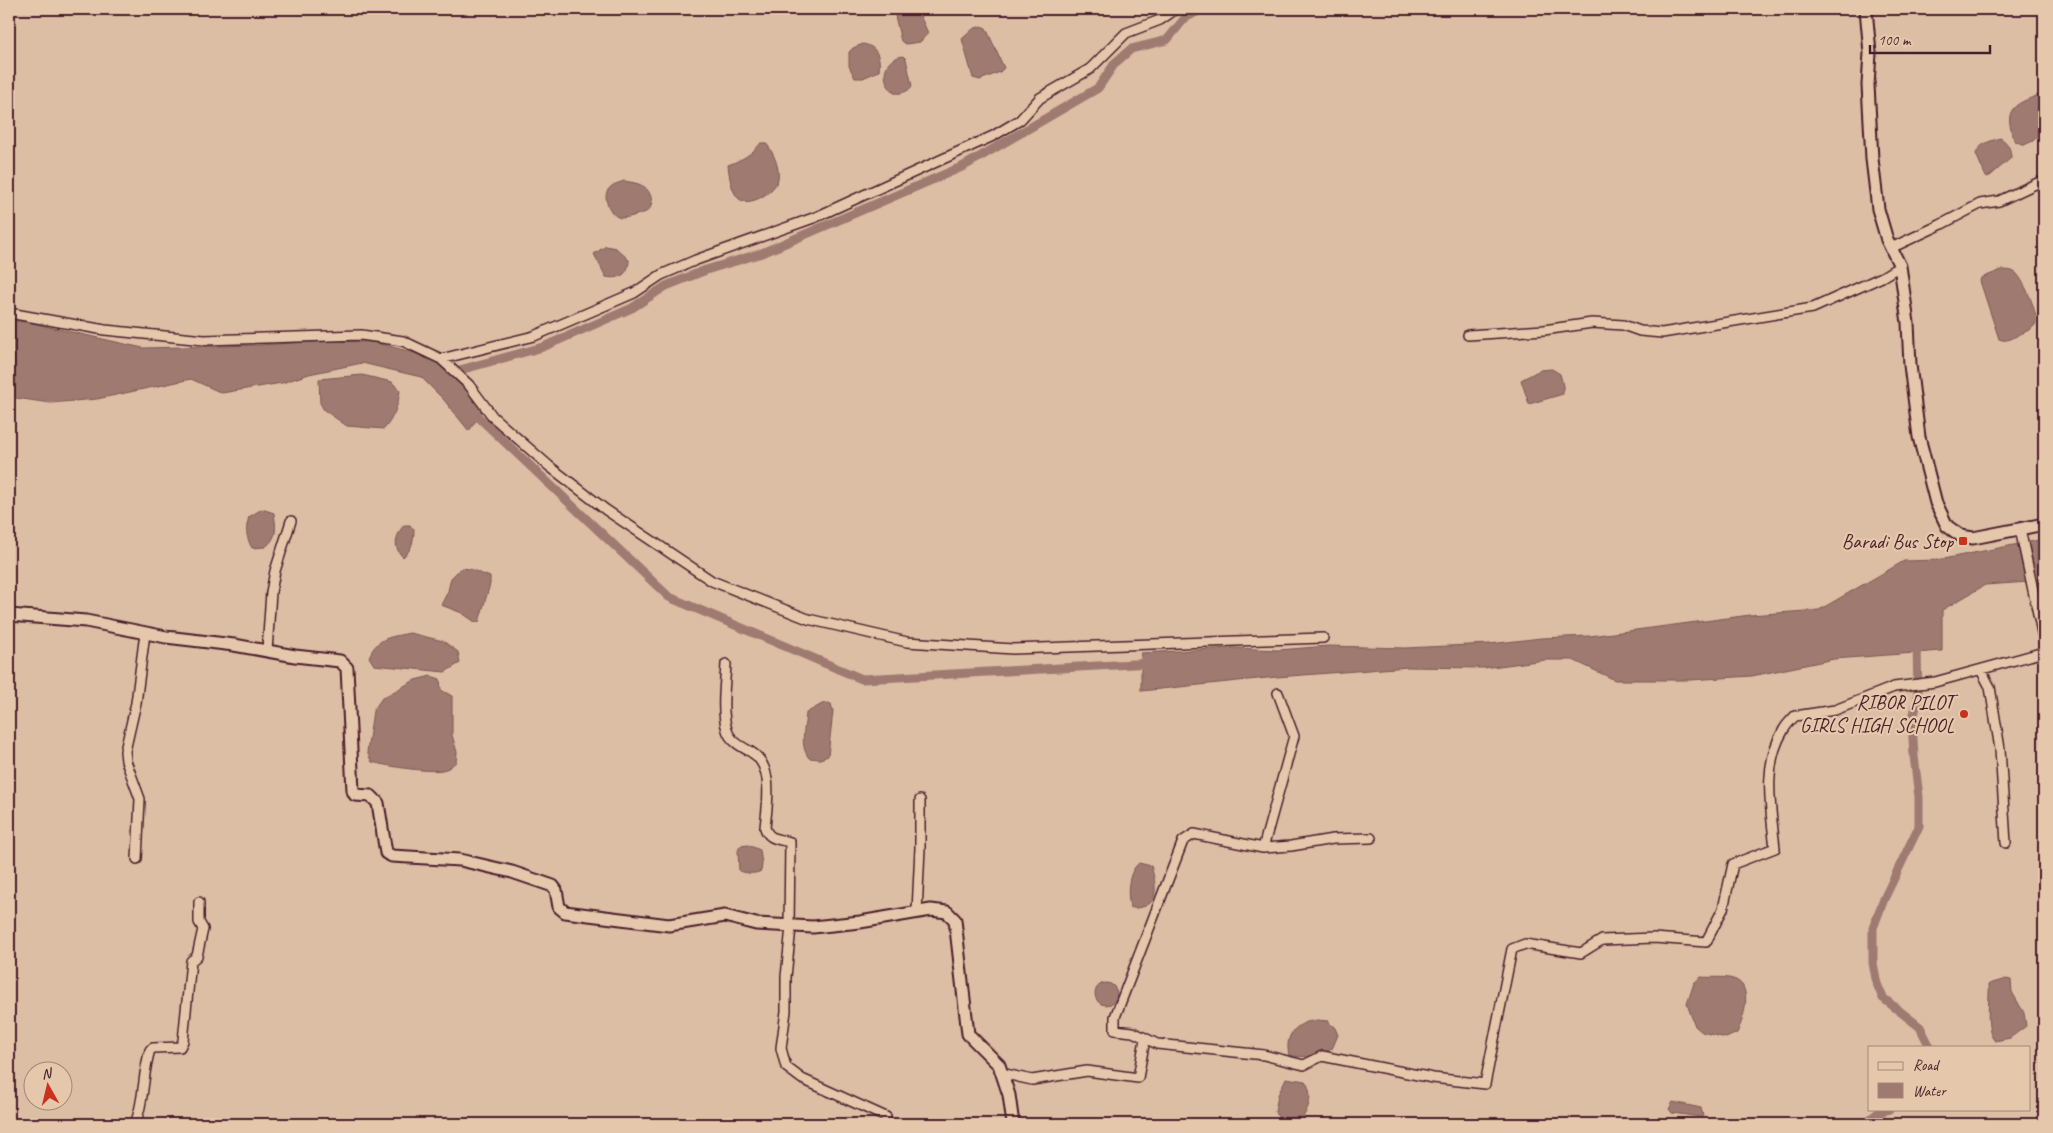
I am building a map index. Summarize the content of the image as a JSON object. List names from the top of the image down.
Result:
{
  "places": {
    "transit": ["Baradi Bus Stop"],
    "other": ["RIBOR PILOT GIRLS HIGH SCHOOL"]
  },
  "legend": ["Road", "Water"],
  "scale_bar": "100 m",
  "north": "top"
}
